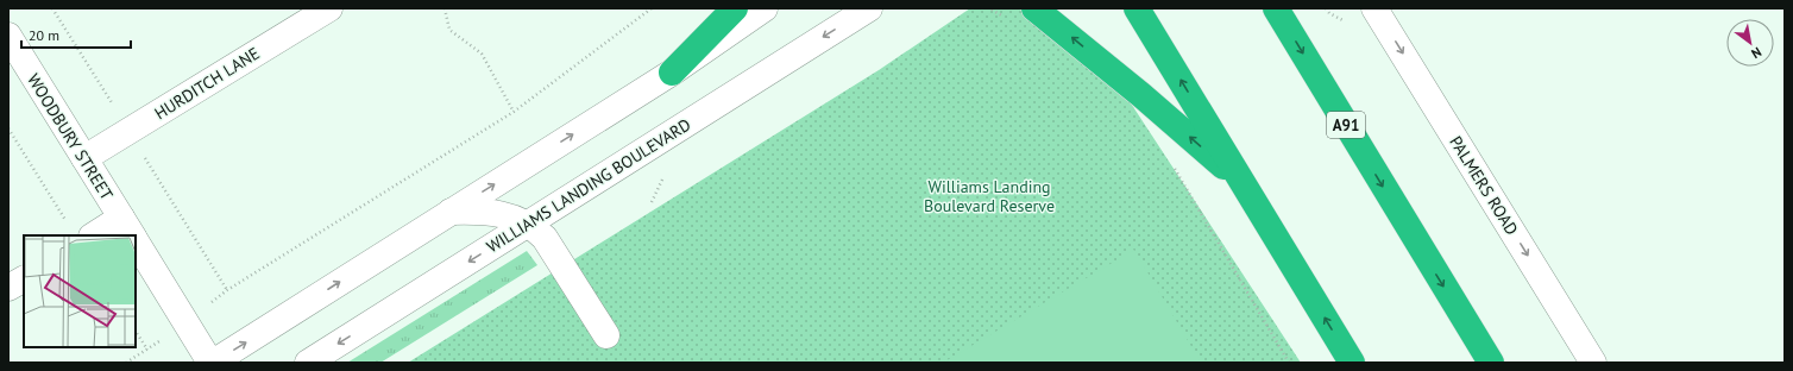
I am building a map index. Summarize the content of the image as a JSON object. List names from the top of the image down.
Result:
{
  "streets": {
    "highway": ["A91"],
    "street": [
      "HURDITCH LANE",
      "WOODBURY STREET",
      "WILLIAMS LANDING BOULEVARD",
      "PALMERS ROAD"
    ]
  },
  "crossings": [
    ["HURDITCH LANE", "WOODBURY STREET"]
  ],
  "one_way": ["PALMERS ROAD"],
  "parks": ["Williams Landing Boulevard Reserve"],
  "scale_bar": "20 m",
  "north": "bottom right"
}
